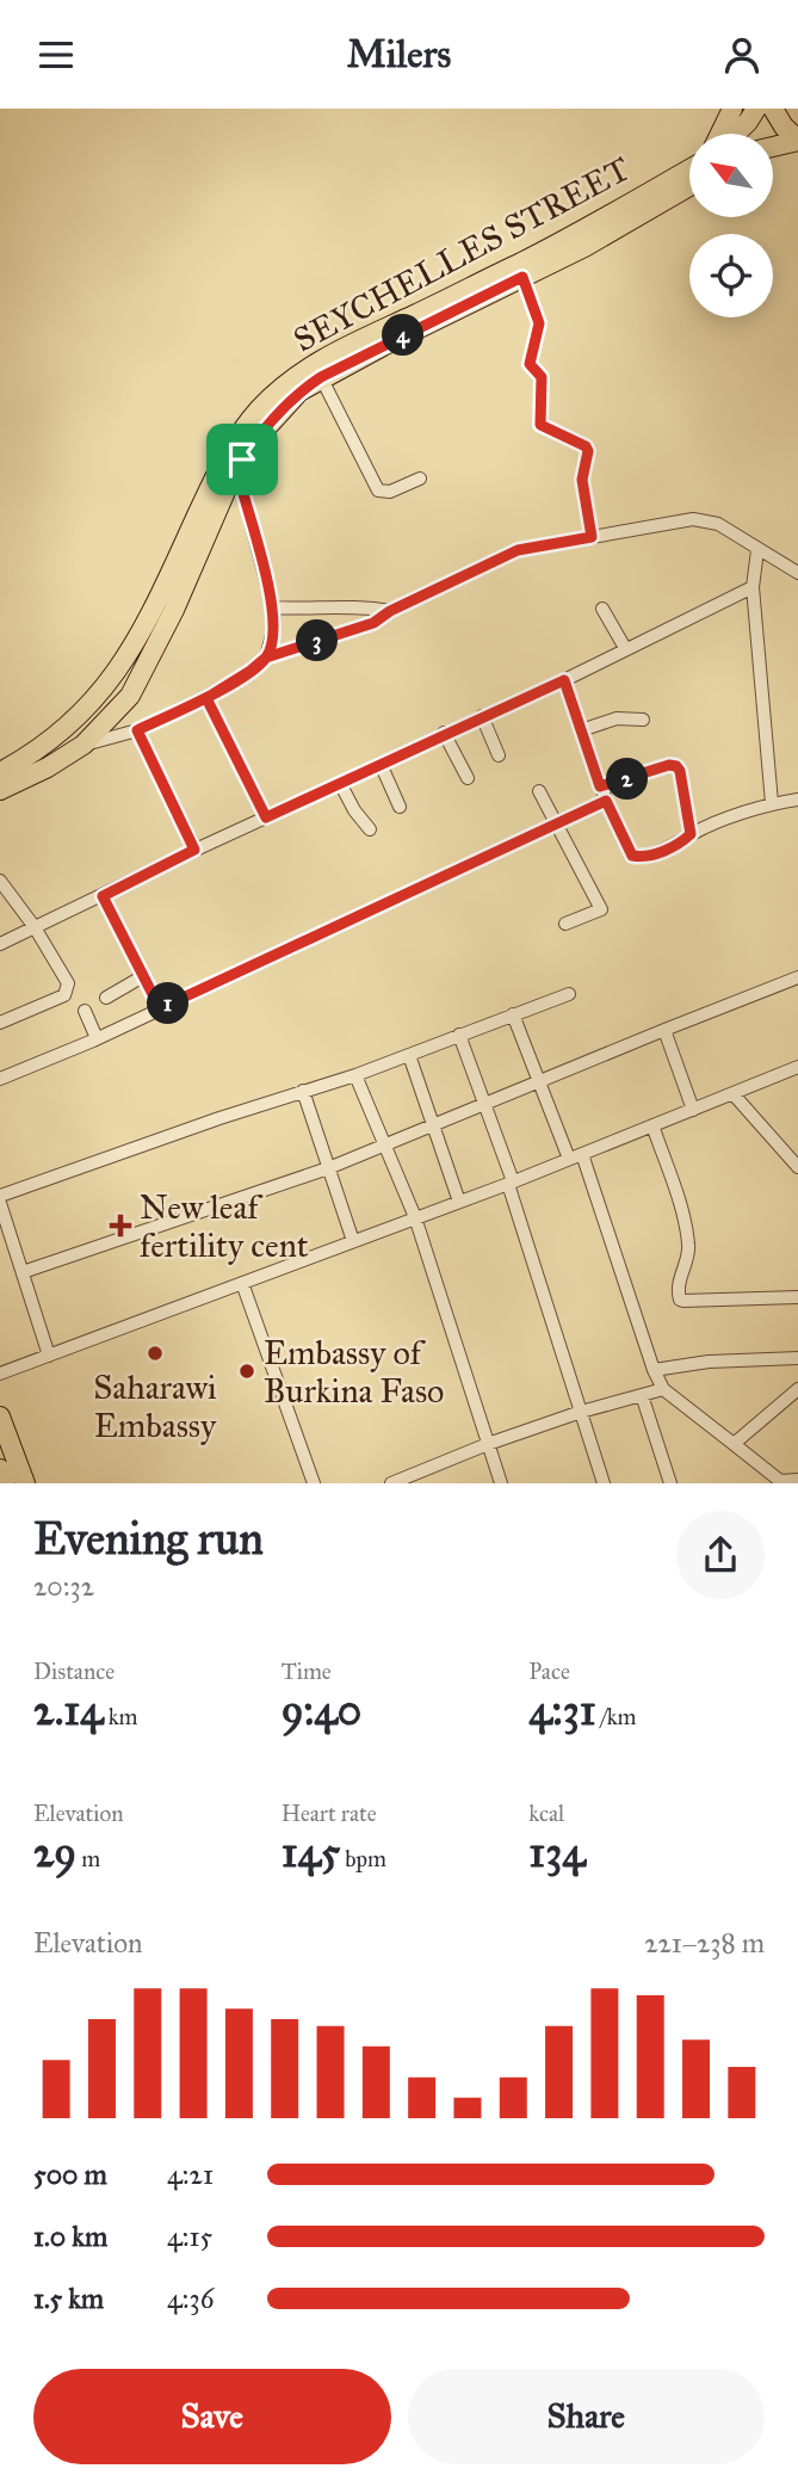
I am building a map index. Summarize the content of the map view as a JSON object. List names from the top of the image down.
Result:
{
  "streets": {
    "main road": ["SEYCHELLES STREET"]
  },
  "places": {
    "health": ["New leaf fertility cent"],
    "other": ["Saharawi Embassy", "Embassy of Burkina Faso"]
  },
  "north": "top left",
  "page": {
    "header": "Milers",
    "pins": [
      "4",
      "3",
      "2",
      "1"
    ],
    "heading": ["Evening run", "20:32"],
    "stats": [
      ["Distance", "2.14 km"],
      ["Time", "9:40"],
      ["Pace", "4:31 /km"],
      ["Elevation", "29 m"],
      ["Heart rate", "145 bpm"],
      ["kcal", "134"]
    ],
    "chart": ["Elevation", "221–238 m"],
    "list": [
      {
        "name": "500 m",
        "note": "4:21"
      },
      {
        "name": "1.0 km",
        "note": "4:15"
      },
      {
        "name": "1.5 km",
        "note": "4:36"
      }
    ],
    "buttons": ["Save", "Share"]
  }
}
